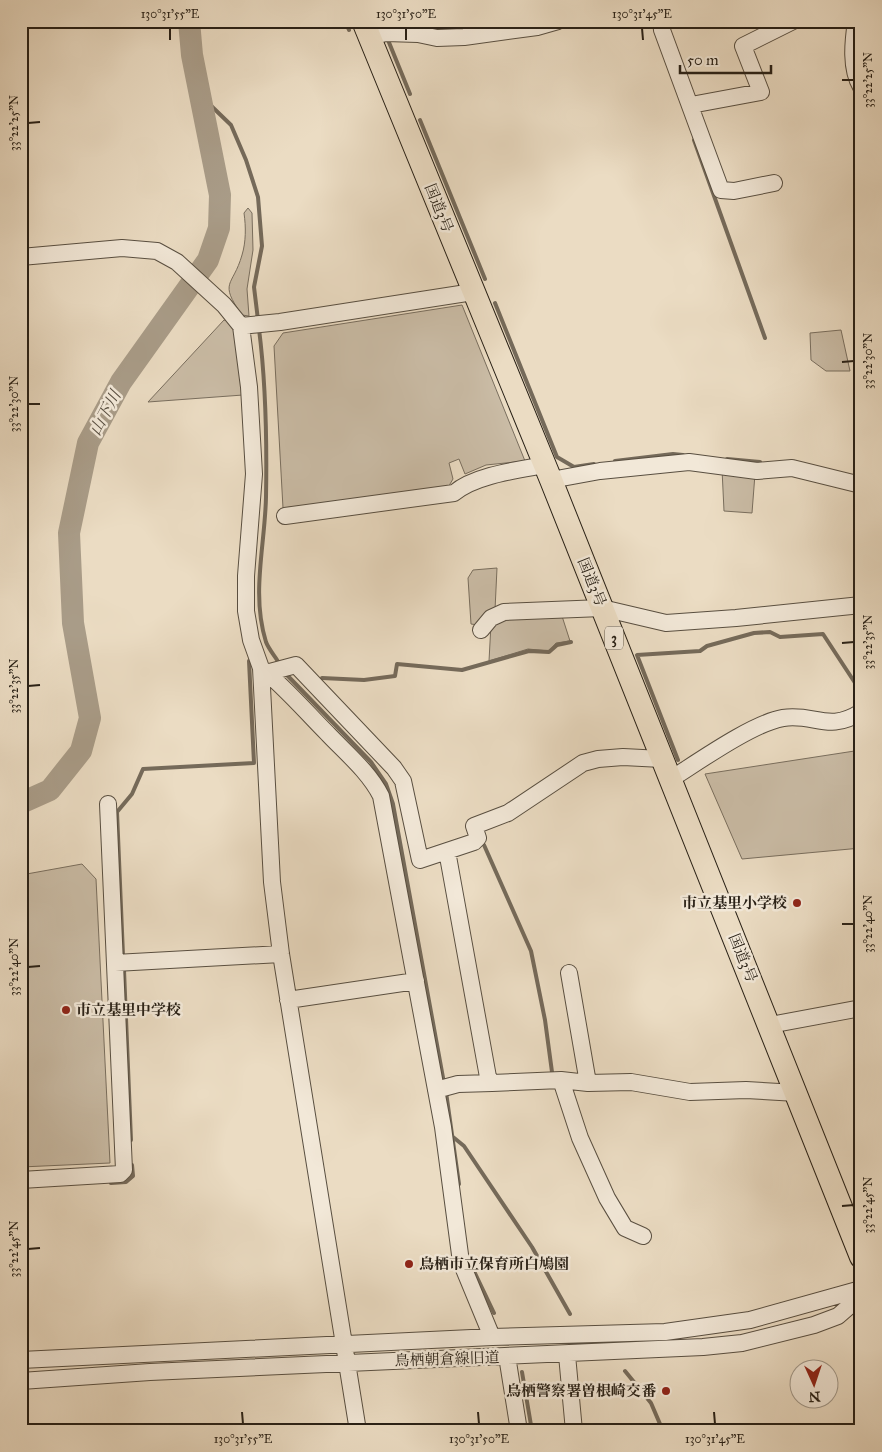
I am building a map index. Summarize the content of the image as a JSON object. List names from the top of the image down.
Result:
{
  "streets": {
    "highway": ["国道3号", "3"],
    "street": ["鳥栖朝倉線旧道"]
  },
  "water": ["山下川"],
  "places": [
    "市立基里小学校",
    "市立基里中学校",
    "鳥栖市立保育所白鳩園",
    "鳥栖警察署曽根崎交番"
  ],
  "scale_bar": "50 m",
  "north": "bottom",
  "coordinates": [
    "130°31'55\"E",
    "130°31'50\"E",
    "130°31'45\"E",
    "33°22'25\"N",
    "33°22'30\"N",
    "33°22'35\"N",
    "33°22'40\"N",
    "33°22'45\"N"
  ]
}
